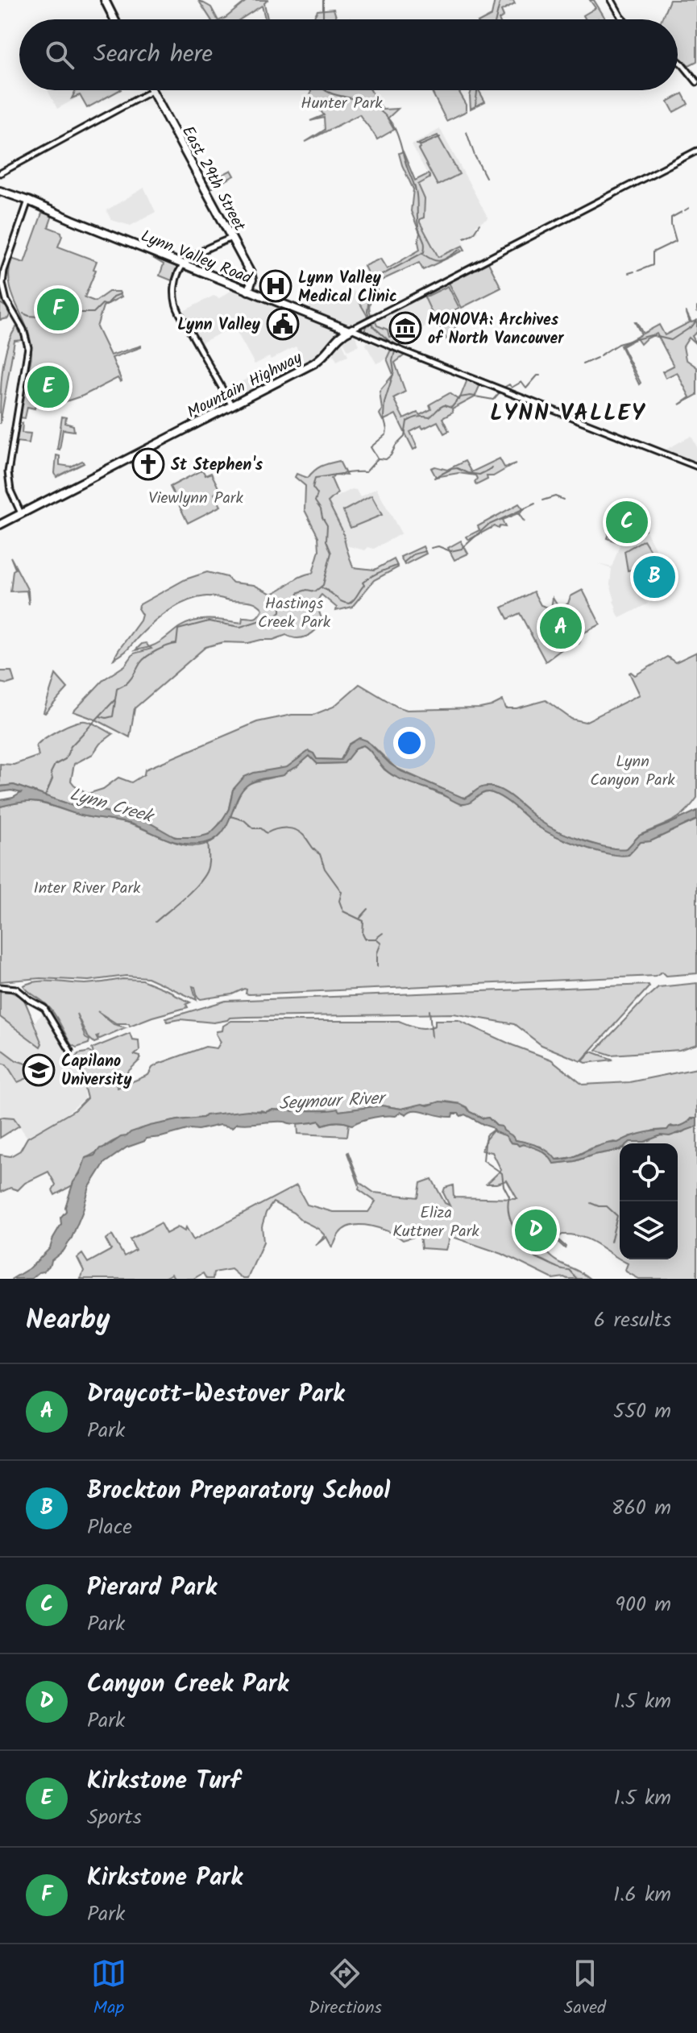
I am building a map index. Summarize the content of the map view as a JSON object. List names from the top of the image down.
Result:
{
  "streets": {
    "main road": ["East 29th Street", "Lynn Valley Road", "Mountain Highway"]
  },
  "crossings": [
    ["East 29th Street", "Lynn Valley Road"],
    ["Lynn Valley Road", "Mountain Highway"]
  ],
  "districts": ["LYNN VALLEY"],
  "water": ["Lynn Creek", "Seymour River"],
  "parks": [
    "Hunter Park",
    "Viewlynn Park",
    "Hastings Creek Park",
    "Lynn Canyon Park",
    "Inter River Park",
    "Eliza Kuttner Park"
  ],
  "places": {
    "hospital": ["Lynn Valley Medical Clinic"],
    "public building": ["Lynn Valley"],
    "museum": ["MONOVA: Archives of North Vancouver"],
    "church": ["St Stephen's"],
    "school or university": ["Capilano University"]
  },
  "page": {
    "search": "Search here",
    "pins": [
      "F",
      "E",
      "C",
      "B",
      "A",
      "D"
    ],
    "heading": ["Nearby", "6 results"],
    "list": [
      {
        "mark": "A",
        "name": "Draycott-Westover Park",
        "note": "Park",
        "value": "550 m"
      },
      {
        "mark": "B",
        "name": "Brockton Preparatory School",
        "note": "Place",
        "value": "860 m"
      },
      {
        "mark": "C",
        "name": "Pierard Park",
        "note": "Park",
        "value": "900 m"
      },
      {
        "mark": "D",
        "name": "Canyon Creek Park",
        "note": "Park",
        "value": "1.5 km"
      },
      {
        "mark": "E",
        "name": "Kirkstone Turf",
        "note": "Sports",
        "value": "1.5 km"
      },
      {
        "mark": "F",
        "name": "Kirkstone Park",
        "note": "Park",
        "value": "1.6 km"
      }
    ],
    "nav": ["Map", "Directions", "Saved"]
  }
}
